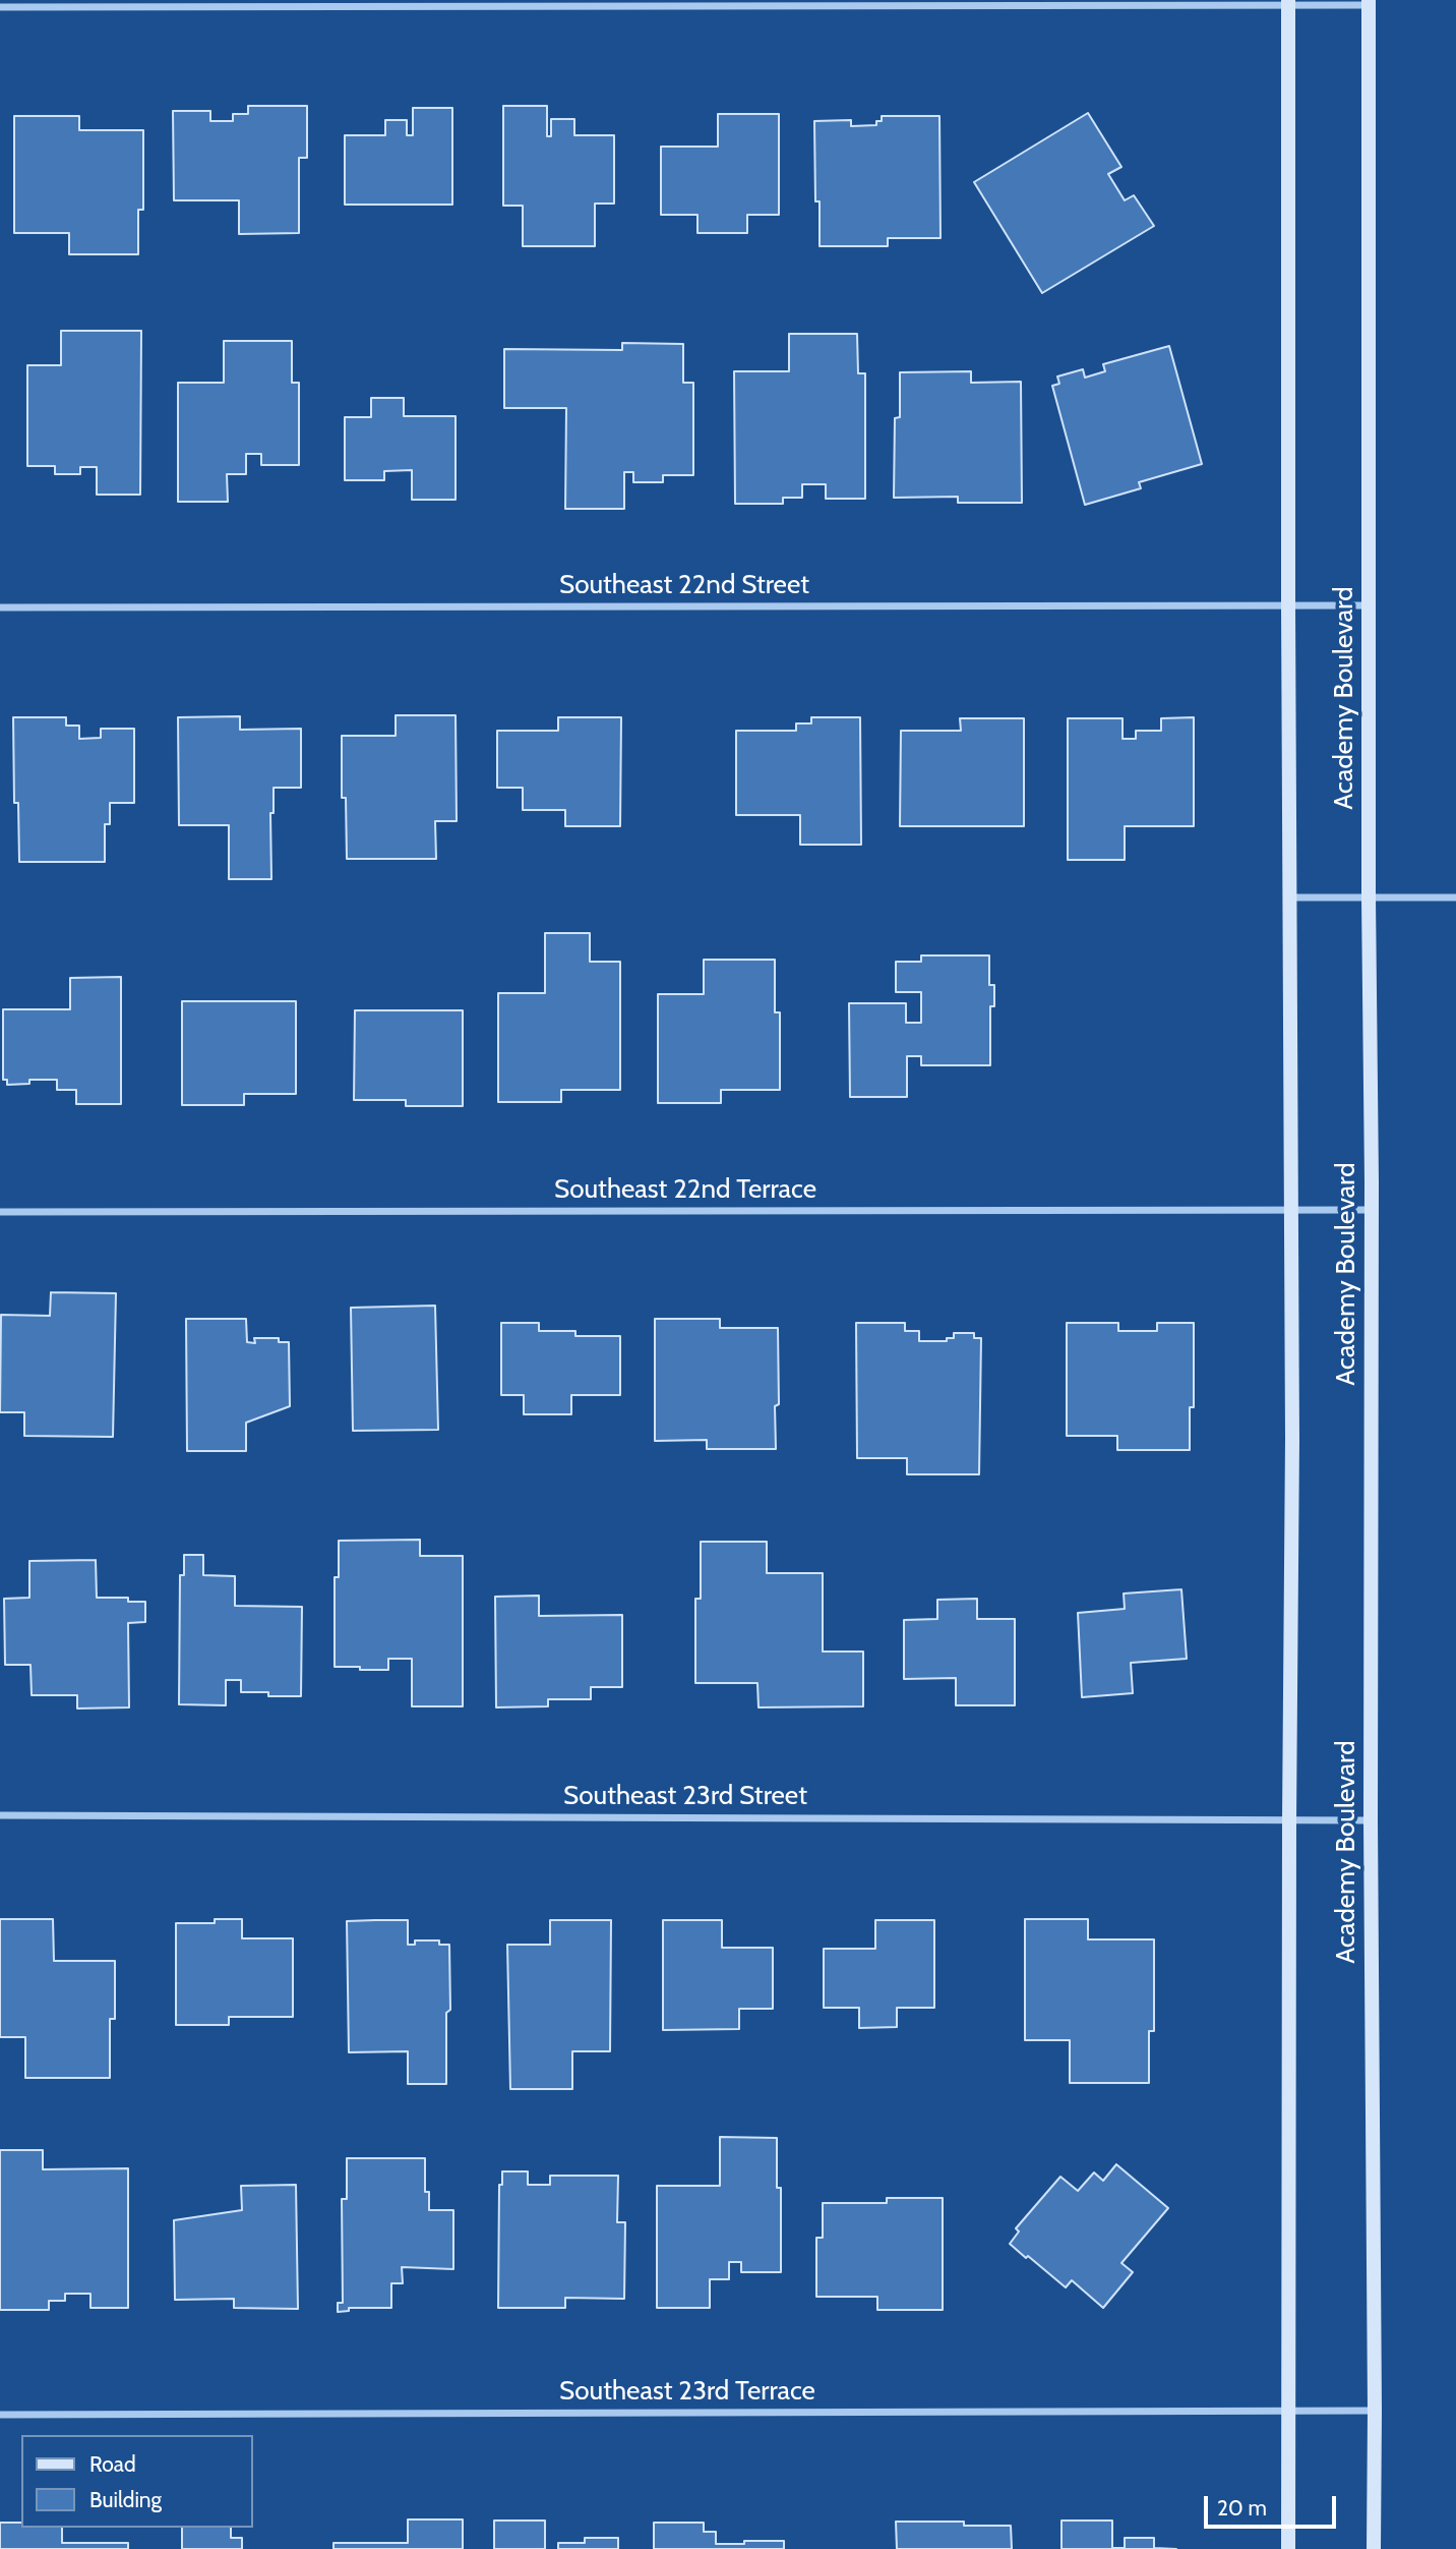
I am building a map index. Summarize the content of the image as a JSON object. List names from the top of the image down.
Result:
{
  "streets": {
    "street": [
      "Southeast 22nd Street",
      "Academy Boulevard",
      "Southeast 22nd Terrace",
      "Southeast 23rd Street",
      "Southeast 23rd Terrace"
    ]
  },
  "crossings": [
    ["Southeast 22nd Street", "Academy Boulevard"],
    ["Academy Boulevard", "Southeast 22nd Terrace"],
    ["Academy Boulevard", "Southeast 23rd Street"],
    ["Academy Boulevard", "Southeast 23rd Terrace"]
  ],
  "legend": ["Road", "Building"],
  "scale_bar": "20 m"
}
